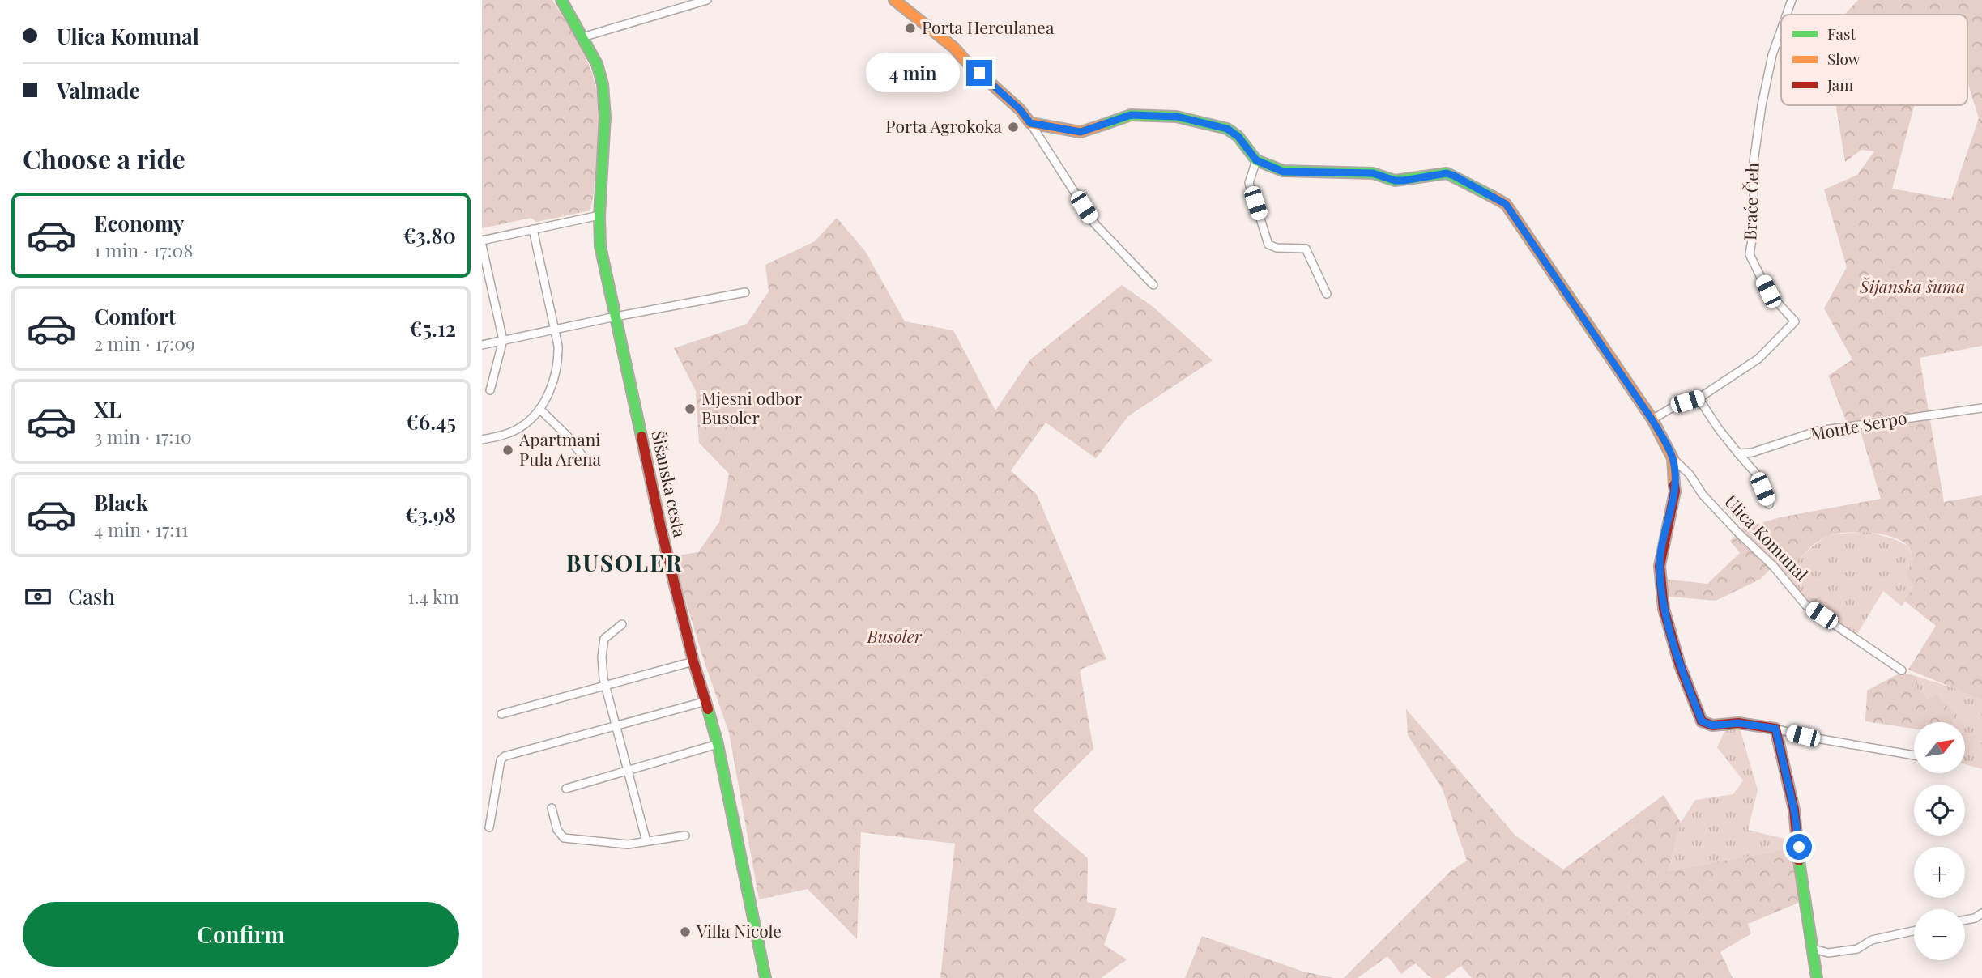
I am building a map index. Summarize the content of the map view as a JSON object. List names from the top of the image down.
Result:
{
  "streets": {
    "street": [
      "Braće Čeh",
      "Monte Serpo",
      "Šišanska cesta",
      "Ulica Komunal"
    ]
  },
  "crossings": [
    ["Braće Čeh", "Ulica Komunal"]
  ],
  "districts": ["BUSOLER"],
  "parks": ["Šijanska šuma", "Busoler"],
  "places": [
    "Porta Herculanea",
    "Porta Agrokoka",
    "Mjesni odbor Busoler",
    "Apartmani Pula Arena",
    "Villa Nicole"
  ],
  "legend": ["Fast", "Slow", "Jam"],
  "north": "top right",
  "page": {
    "banner": ["Ulica Komunal", "Valmade"],
    "bubble": "4 min",
    "heading": "Choose a ride",
    "list": [
      {
        "name": "Economy",
        "note": "1 min · 17:08",
        "value": "€3.80"
      },
      {
        "name": "Comfort",
        "note": "2 min · 17:09",
        "value": "€5.12"
      },
      {
        "name": "XL",
        "note": "3 min · 17:10",
        "value": "€6.45"
      },
      {
        "name": "Black",
        "note": "4 min · 17:11",
        "value": "€3.98"
      }
    ],
    "pay": ["Cash", "1.4 km"],
    "map_buttons": ["+", "−"],
    "buttons": "Confirm"
  }
}
